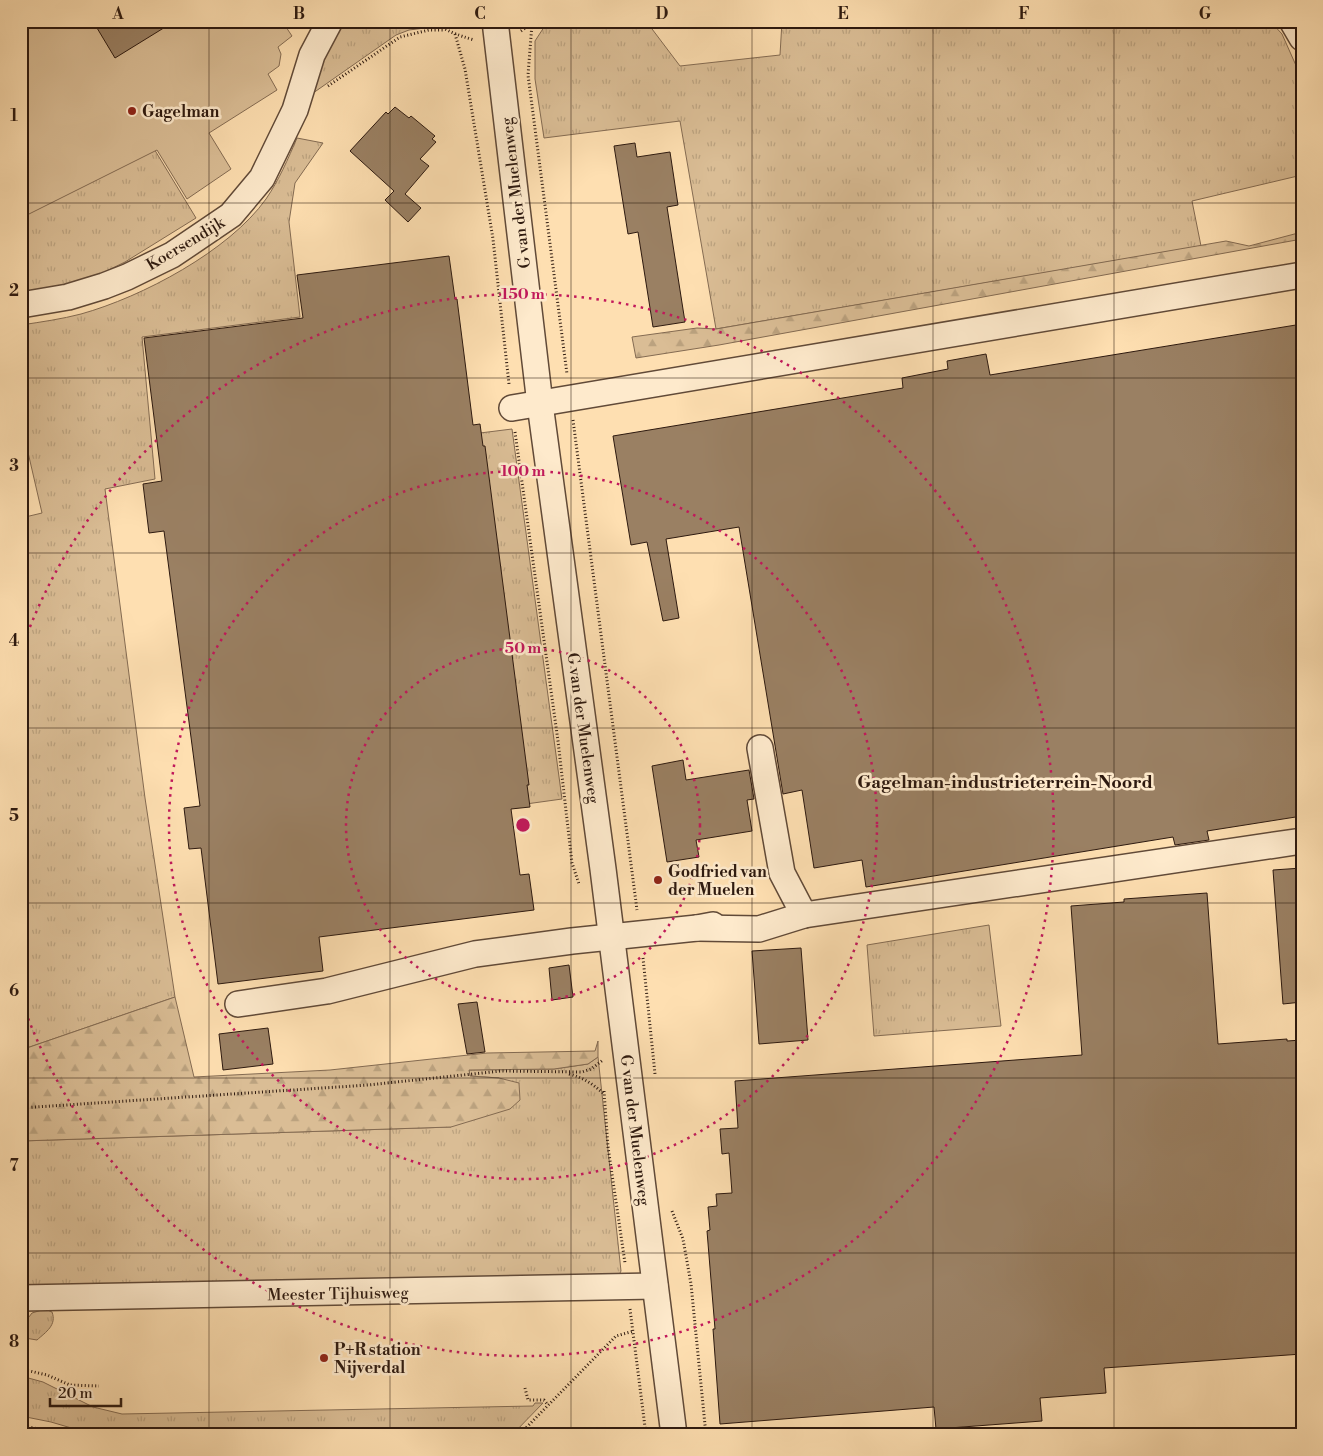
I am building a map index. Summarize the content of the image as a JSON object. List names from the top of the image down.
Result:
{
  "streets": {
    "street": ["G van der Muelenweg", "Koersendijk", "Meester Tijhuisweg"]
  },
  "crossings": [
    ["G van der Muelenweg", "Meester Tijhuisweg"]
  ],
  "districts": ["Gagelman-industrieterrein-Noord"],
  "places": ["Gagelman", "Godfried van der Muelen", "P+R station Nijverdal"],
  "scale_bar": "20 m",
  "grid": {
    "columns": [
      "A",
      "B",
      "C",
      "D",
      "E",
      "F",
      "G"
    ],
    "rows": [
      "1",
      "2",
      "3",
      "4",
      "5",
      "6",
      "7",
      "8"
    ]
  },
  "rings": ["150 m", "100 m", "50 m"]
}
